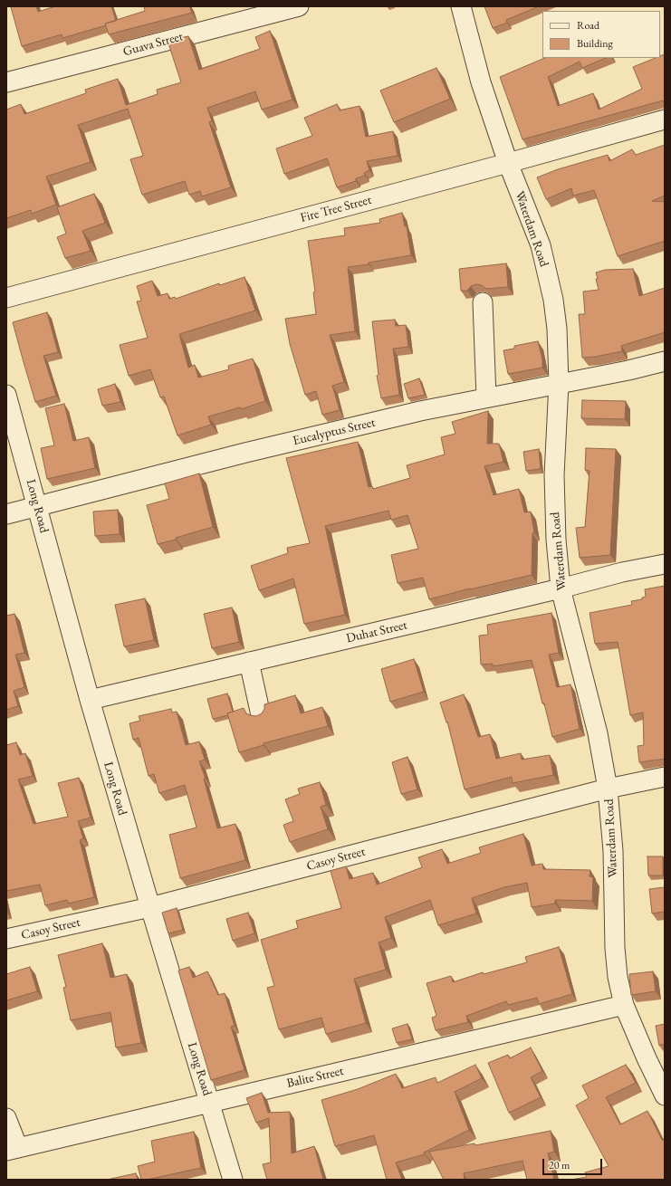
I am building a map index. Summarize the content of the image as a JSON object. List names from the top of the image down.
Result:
{
  "streets": {
    "street": [
      "Guava Street",
      "Fire Tree Street",
      "Waterdam Road",
      "Eucalyptus Street",
      "Long Road",
      "Duhat Street",
      "Casoy Street",
      "Balite Street"
    ]
  },
  "crossings": [
    ["Fire Tree Street", "Waterdam Road"],
    ["Waterdam Road", "Eucalyptus Street"],
    ["Waterdam Road", "Duhat Street"],
    ["Waterdam Road", "Casoy Street"],
    ["Waterdam Road", "Balite Street"],
    ["Eucalyptus Street", "Long Road"],
    ["Long Road", "Duhat Street"],
    ["Long Road", "Casoy Street"],
    ["Long Road", "Balite Street"]
  ],
  "legend": ["Road", "Building"],
  "scale_bar": "20 m"
}
